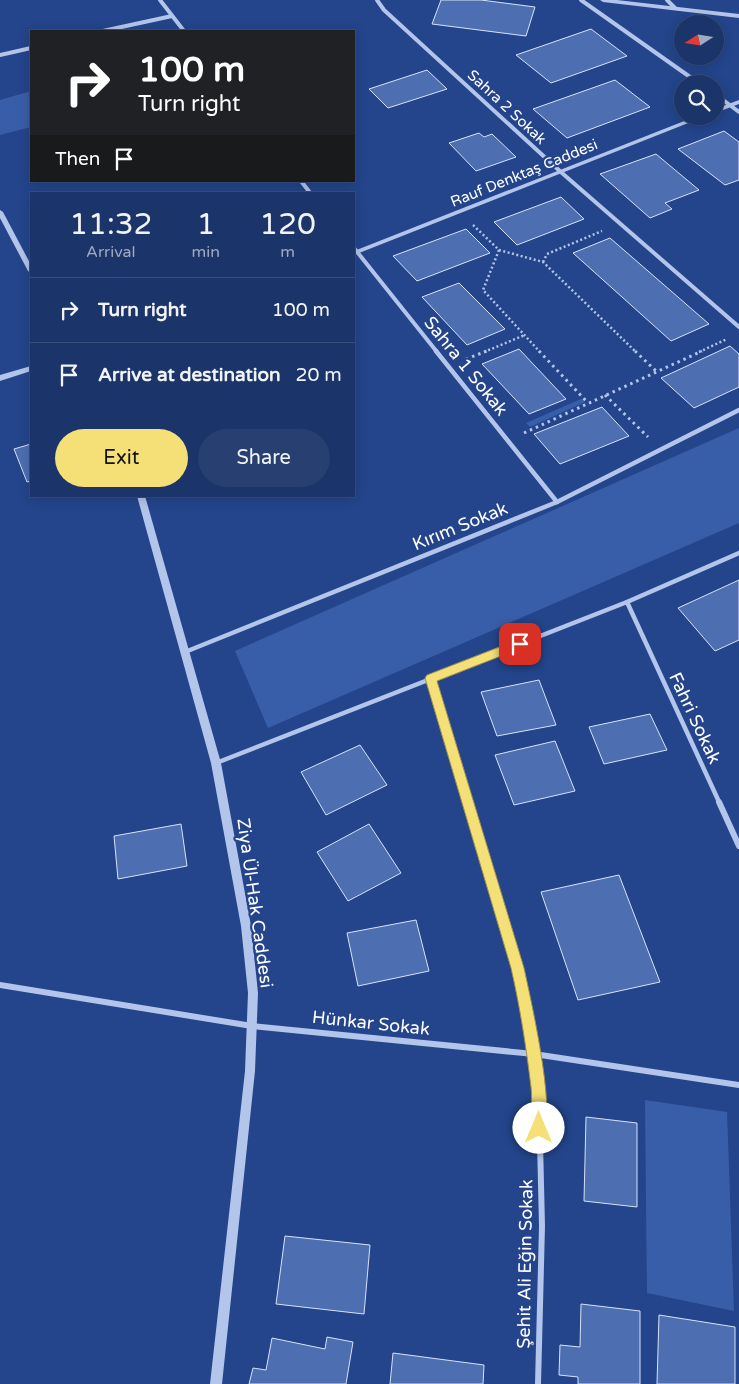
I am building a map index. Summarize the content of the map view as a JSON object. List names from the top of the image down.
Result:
{
  "streets": {
    "street": [
      "Sahra 2 Sokak",
      "Rauf Denktaş Caddesi",
      "Sahra 1 Sokak",
      "Kırım Sokak",
      "Fahri Sokak",
      "Ziya Ül-Hak Caddesi",
      "Hünkar Sokak",
      "Şehit Ali Eğin Sokak"
    ]
  },
  "crossings": [
    ["Sahra 2 Sokak", "Rauf Denktaş Caddesi"],
    ["Rauf Denktaş Caddesi", "Sahra 1 Sokak"],
    ["Sahra 1 Sokak", "Kırım Sokak"],
    ["Kırım Sokak", "Ziya Ül-Hak Caddesi"],
    ["Ziya Ül-Hak Caddesi", "Hünkar Sokak"],
    ["Hünkar Sokak", "Şehit Ali Eğin Sokak"]
  ],
  "north": "left",
  "page": {
    "turn": ["100 m", "Turn right"],
    "then": "Then",
    "eta": [
      "11:32",
      "Arrival",
      "1",
      "min",
      "120",
      "m"
    ],
    "list": [
      {
        "name": "Turn right",
        "value": "100 m"
      },
      {
        "name": "Arrive at destination",
        "value": "20 m"
      }
    ],
    "buttons": ["Exit", "Share"]
  }
}
